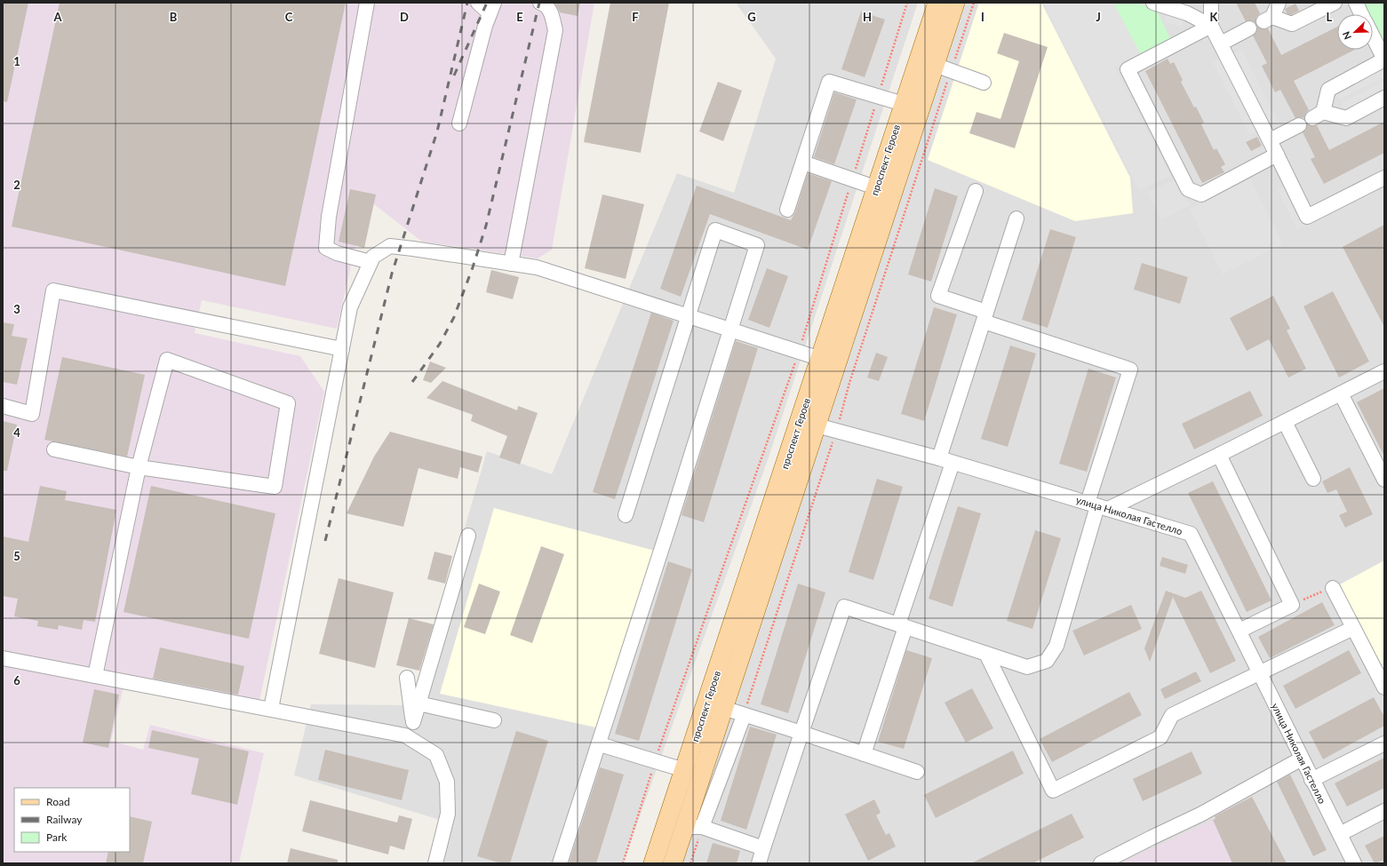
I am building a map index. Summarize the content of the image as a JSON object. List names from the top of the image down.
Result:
{
  "streets": {
    "main road": ["проспект Героев"],
    "street": ["улица Николая Гастелло"]
  },
  "crossings": [
    ["проспект Героев", "улица Николая Гастелло"]
  ],
  "legend": ["Road", "Railway", "Park"],
  "north": "bottom left",
  "grid": {
    "columns": [
      "A",
      "B",
      "C",
      "D",
      "E",
      "F",
      "G",
      "H",
      "I",
      "J",
      "K",
      "L"
    ],
    "rows": [
      "1",
      "2",
      "3",
      "4",
      "5",
      "6"
    ]
  }
}
